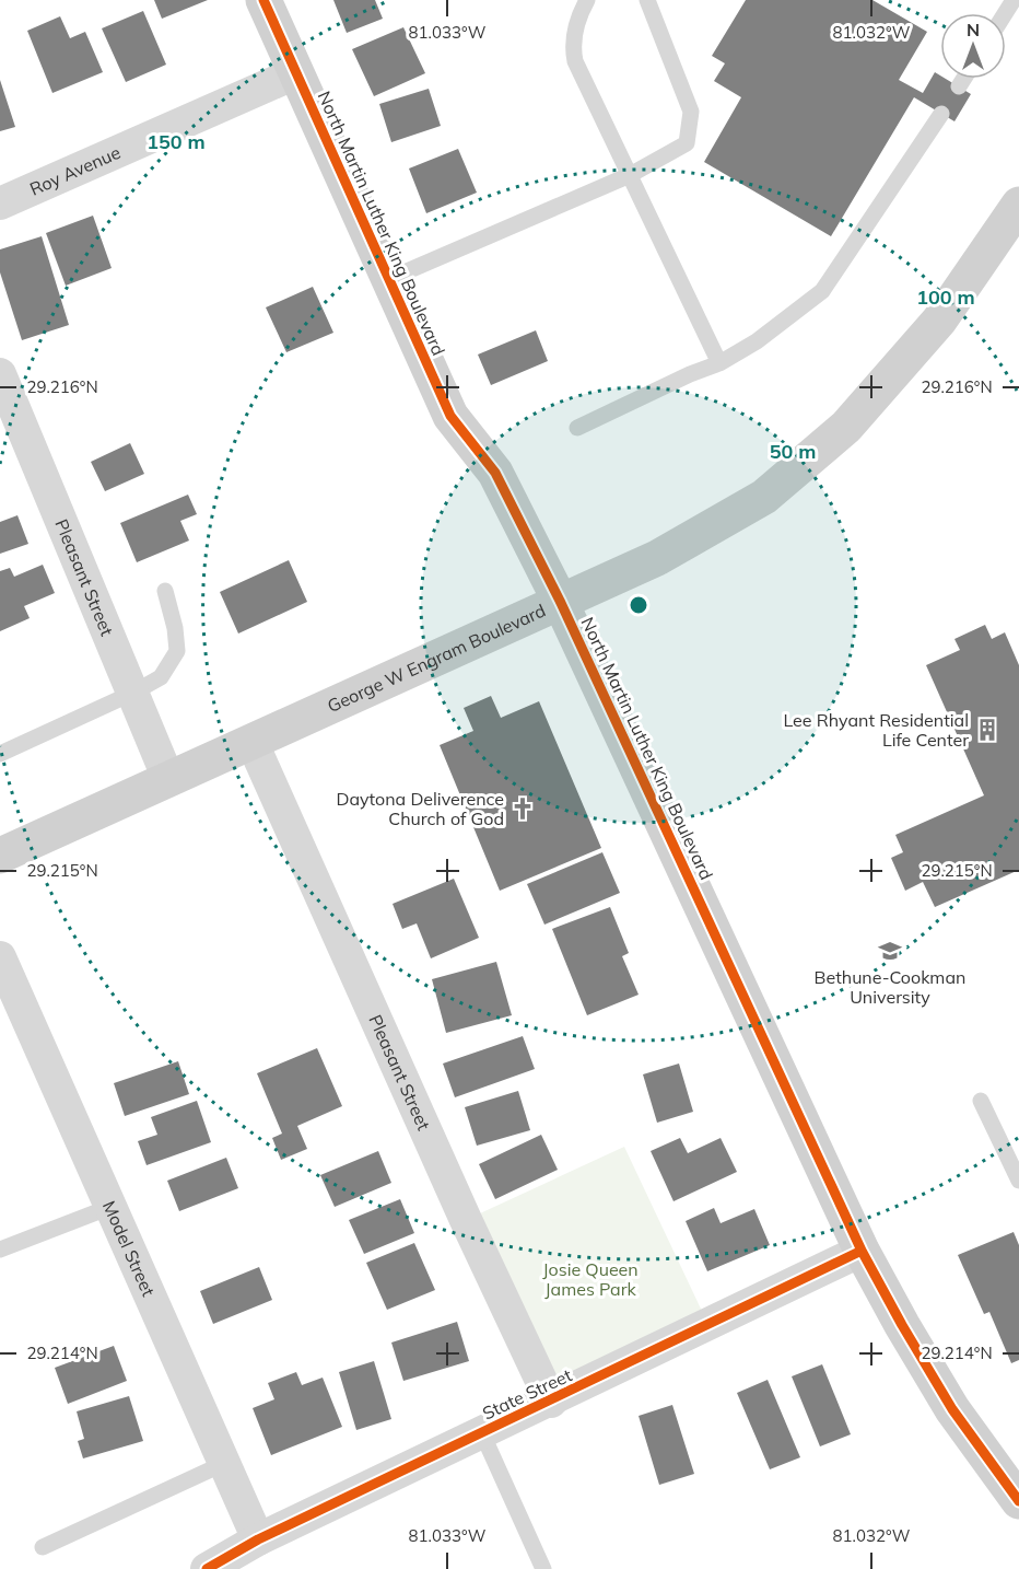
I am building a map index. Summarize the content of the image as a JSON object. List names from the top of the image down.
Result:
{
  "streets": {
    "street": [
      "Roy Avenue",
      "North Martin Luther King Boulevard",
      "Pleasant Street",
      "George W Engram Boulevard",
      "Model Street",
      "State Street"
    ]
  },
  "crossings": [
    ["Roy Avenue", "North Martin Luther King Boulevard"],
    ["North Martin Luther King Boulevard", "George W Engram Boulevard"],
    ["North Martin Luther King Boulevard", "State Street"],
    ["Pleasant Street", "George W Engram Boulevard"],
    ["Pleasant Street", "State Street"],
    ["Model Street", "State Street"]
  ],
  "parks": ["Josie Queen James Park"],
  "places": {
    "building": ["Lee Rhyant Residential Life Center"],
    "church": ["Daytona Deliverence Church of God"],
    "school or university": ["Bethune-Cookman University"]
  },
  "north": "top",
  "coordinates": [
    "81.033°W",
    "81.032°W",
    "29.216°N",
    "29.215°N",
    "29.214°N"
  ],
  "rings": ["150 m", "100 m", "50 m"]
}
